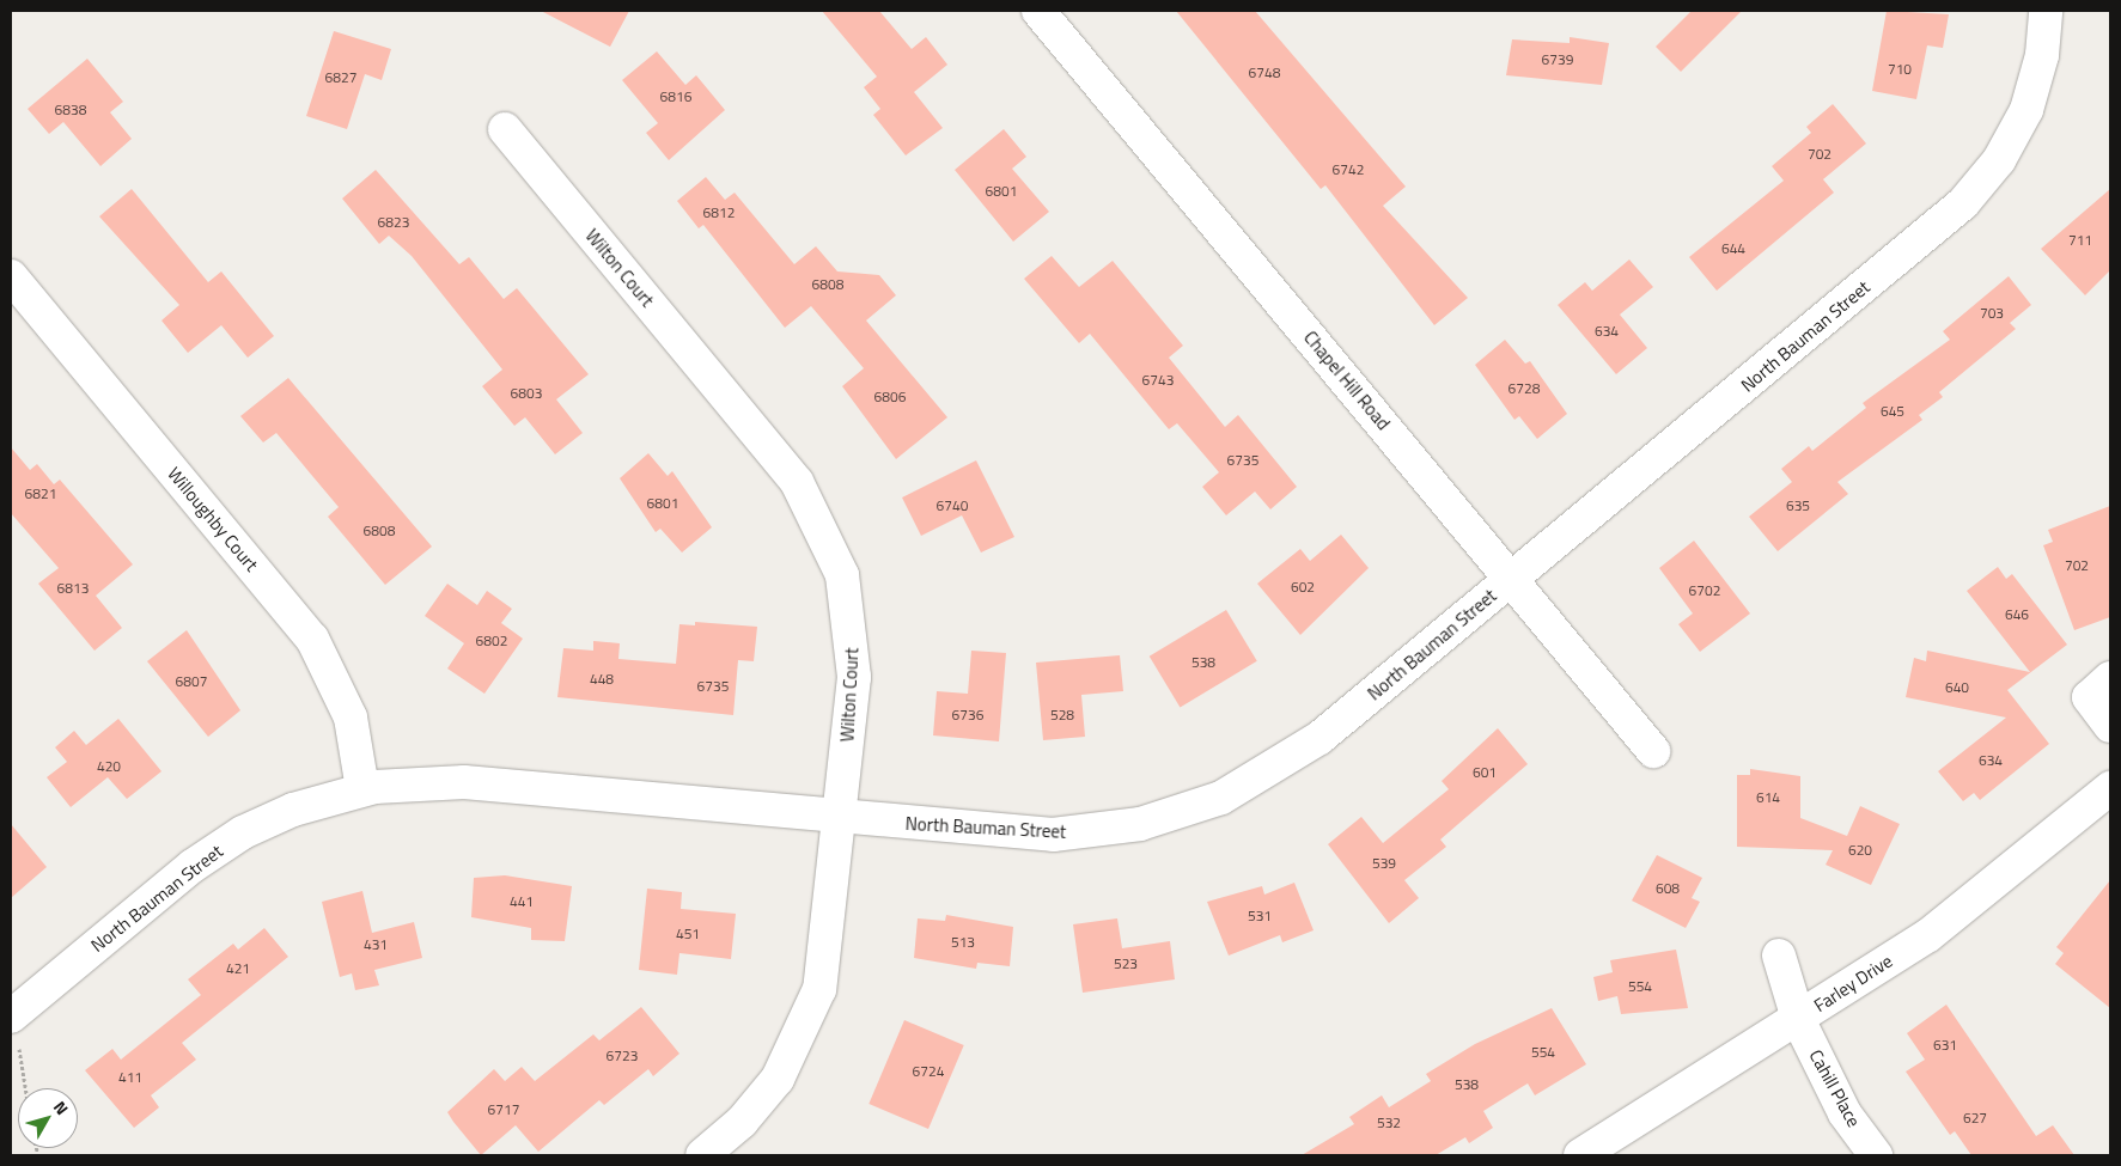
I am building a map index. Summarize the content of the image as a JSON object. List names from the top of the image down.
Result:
{
  "streets": {
    "street": [
      "Wilton Court",
      "North Bauman Street",
      "Chapel Hill Road",
      "Willoughby Court",
      "Farley Drive",
      "Cahill Place"
    ]
  },
  "crossings": [
    ["Wilton Court", "North Bauman Street"],
    ["North Bauman Street", "Chapel Hill Road"],
    ["North Bauman Street", "Willoughby Court"],
    ["Farley Drive", "Cahill Place"]
  ],
  "house_numbers": [
    "6739",
    "710",
    "6748",
    "6827",
    "6816",
    "6838",
    "702",
    "6742",
    "6801",
    "6812",
    "6823",
    "711",
    "644",
    "6808",
    "703",
    "634",
    "6743",
    "6728",
    "6803",
    "6806",
    "645",
    "6735",
    "6821",
    "6801",
    "6740",
    "635",
    "6808",
    "702",
    "602",
    "6813",
    "6702",
    "646",
    "6802",
    "538",
    "448",
    "6807",
    "6735",
    "640",
    "6736",
    "528",
    "634",
    "420",
    "601",
    "614",
    "620",
    "539",
    "608",
    "441",
    "531",
    "451",
    "513",
    "431",
    "523",
    "421",
    "554",
    "631",
    "554",
    "6723",
    "6724",
    "411",
    "538",
    "6717",
    "627",
    "532"
  ],
  "north": "top right"
}
